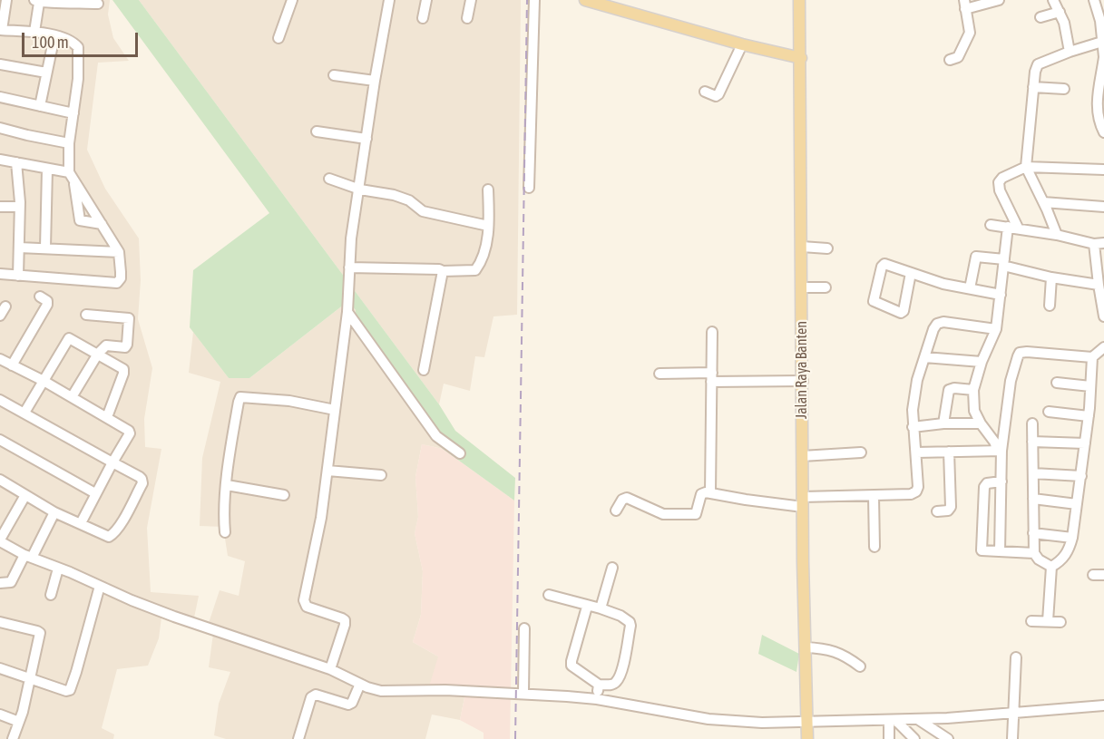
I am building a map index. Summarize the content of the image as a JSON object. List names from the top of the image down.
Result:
{
  "streets": {
    "main road": ["Jalan Raya Banten"]
  },
  "scale_bar": "100 m"
}
